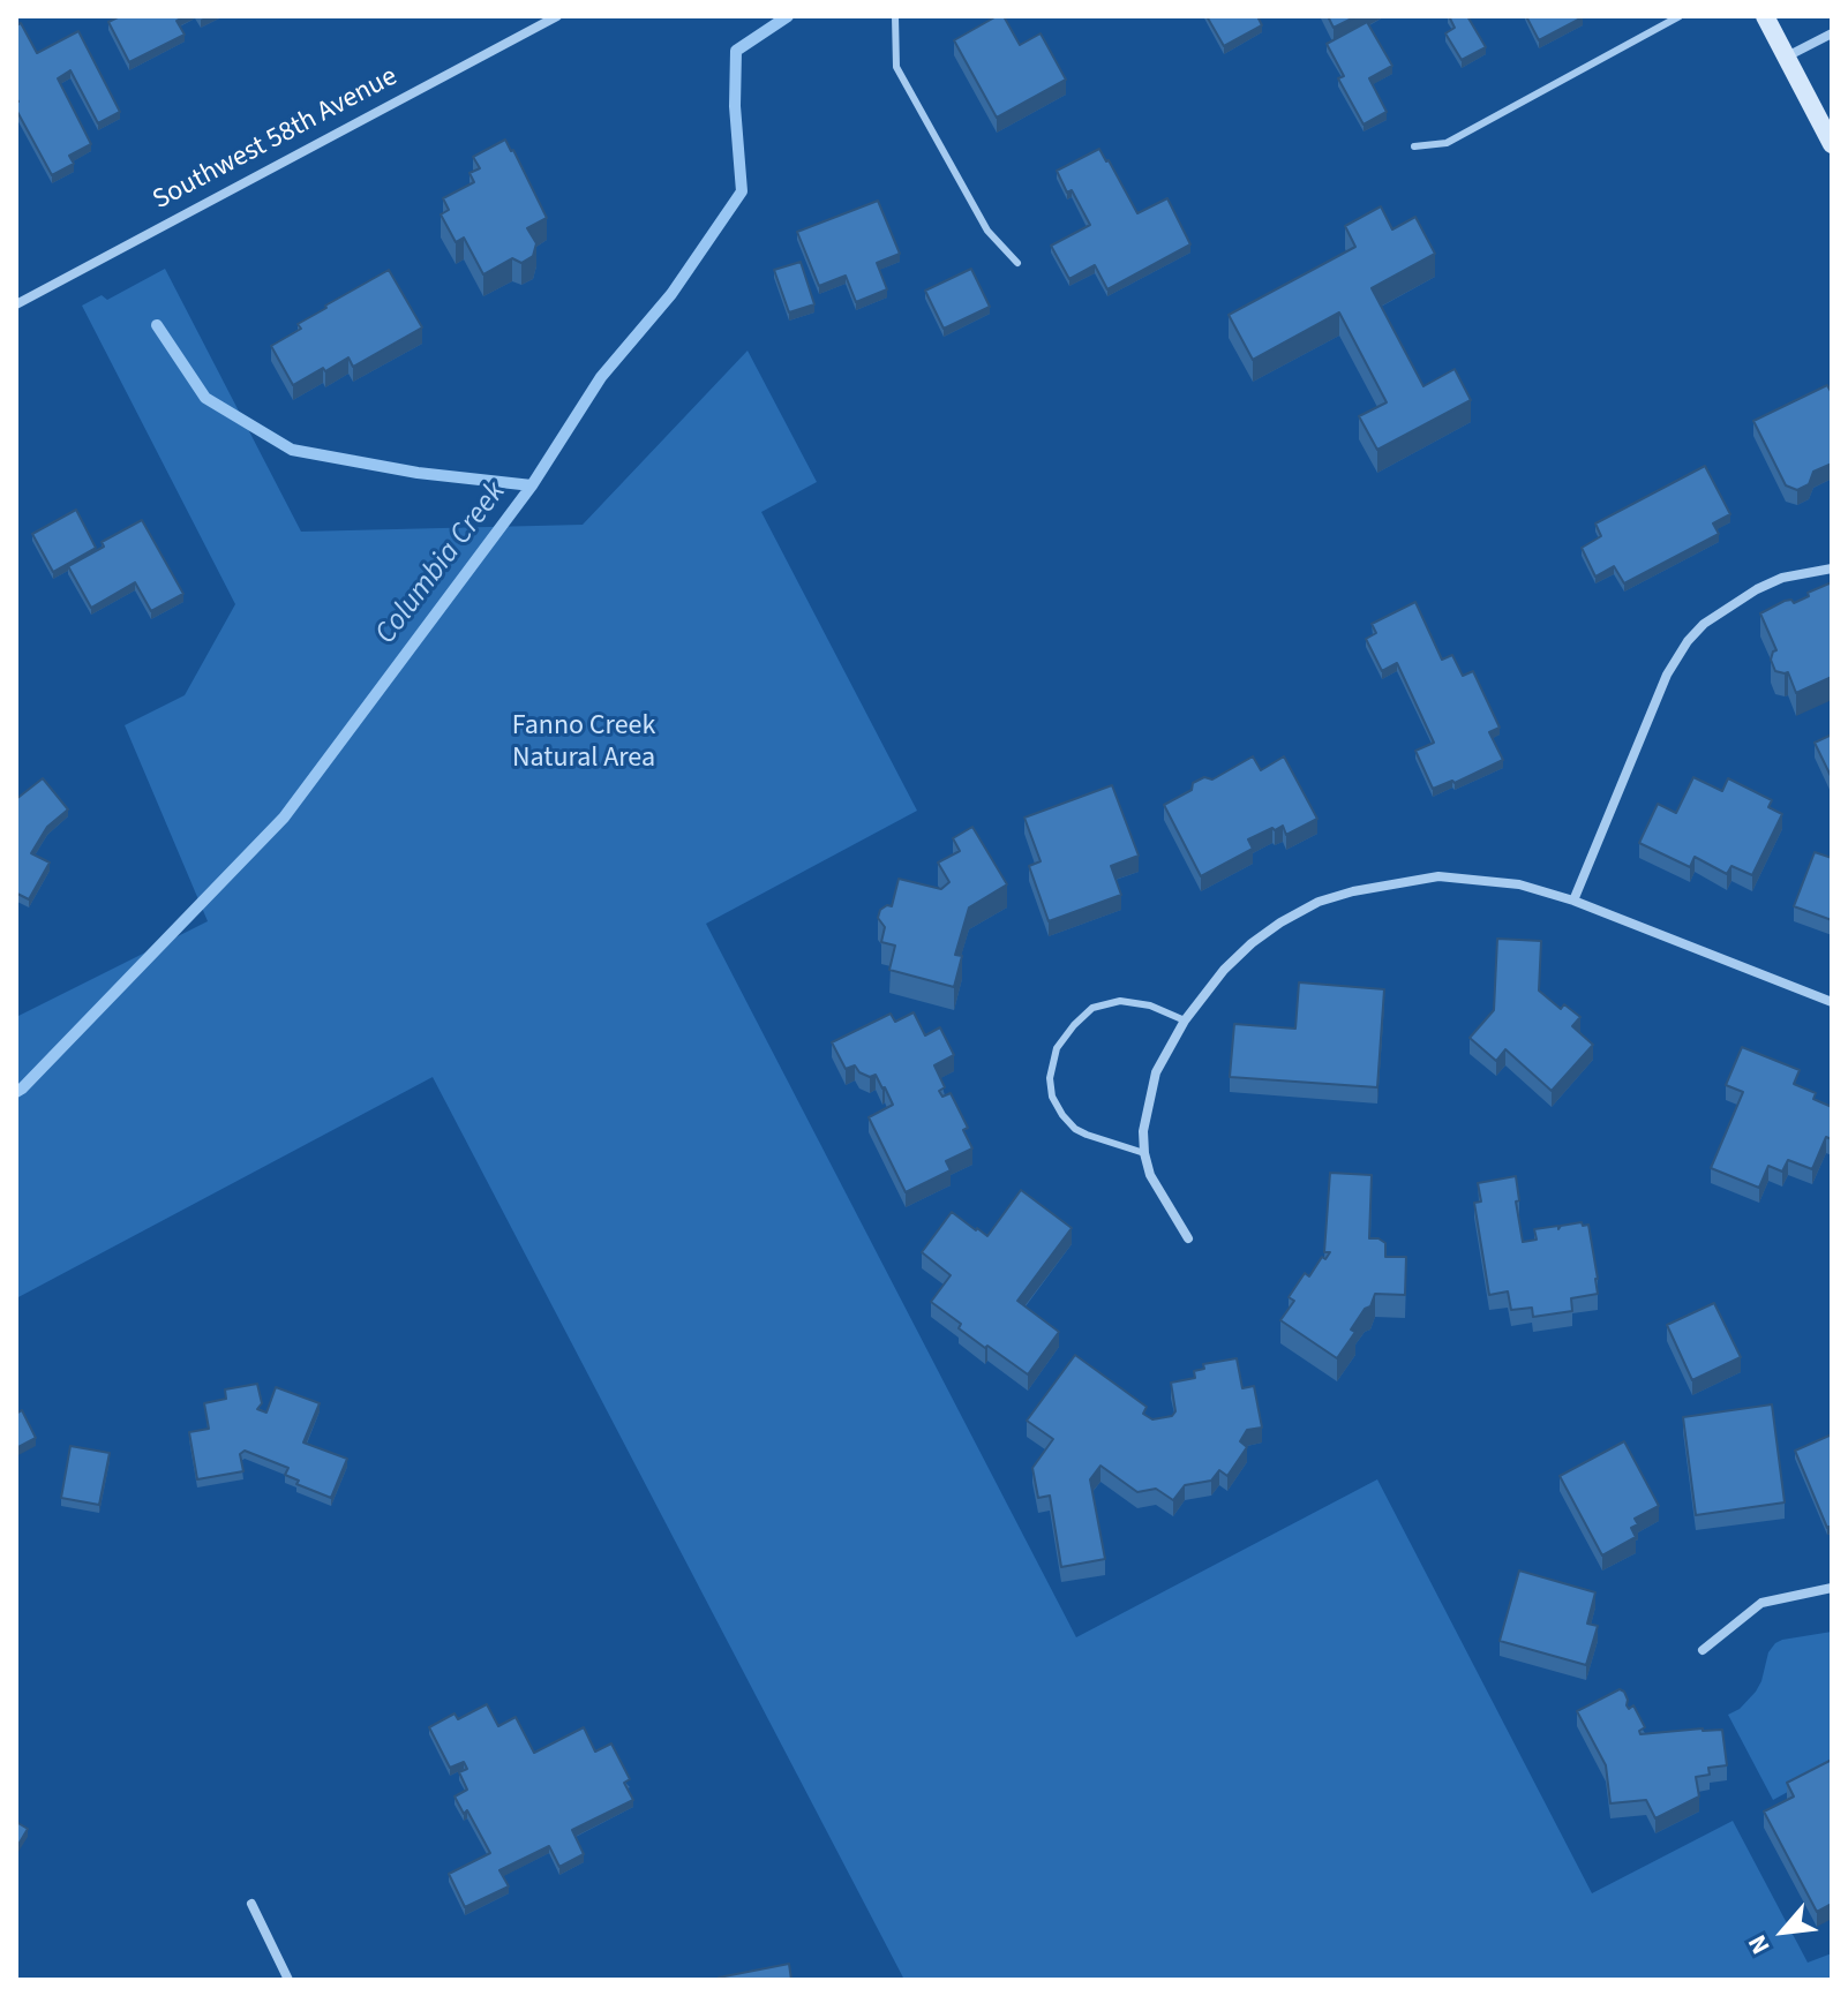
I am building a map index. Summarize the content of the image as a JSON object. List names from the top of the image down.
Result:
{
  "streets": {
    "street": ["Southwest 58th Avenue"]
  },
  "water": ["Columbia Creek"],
  "parks": ["Fanno Creek Natural Area"],
  "north": "bottom left"
}
